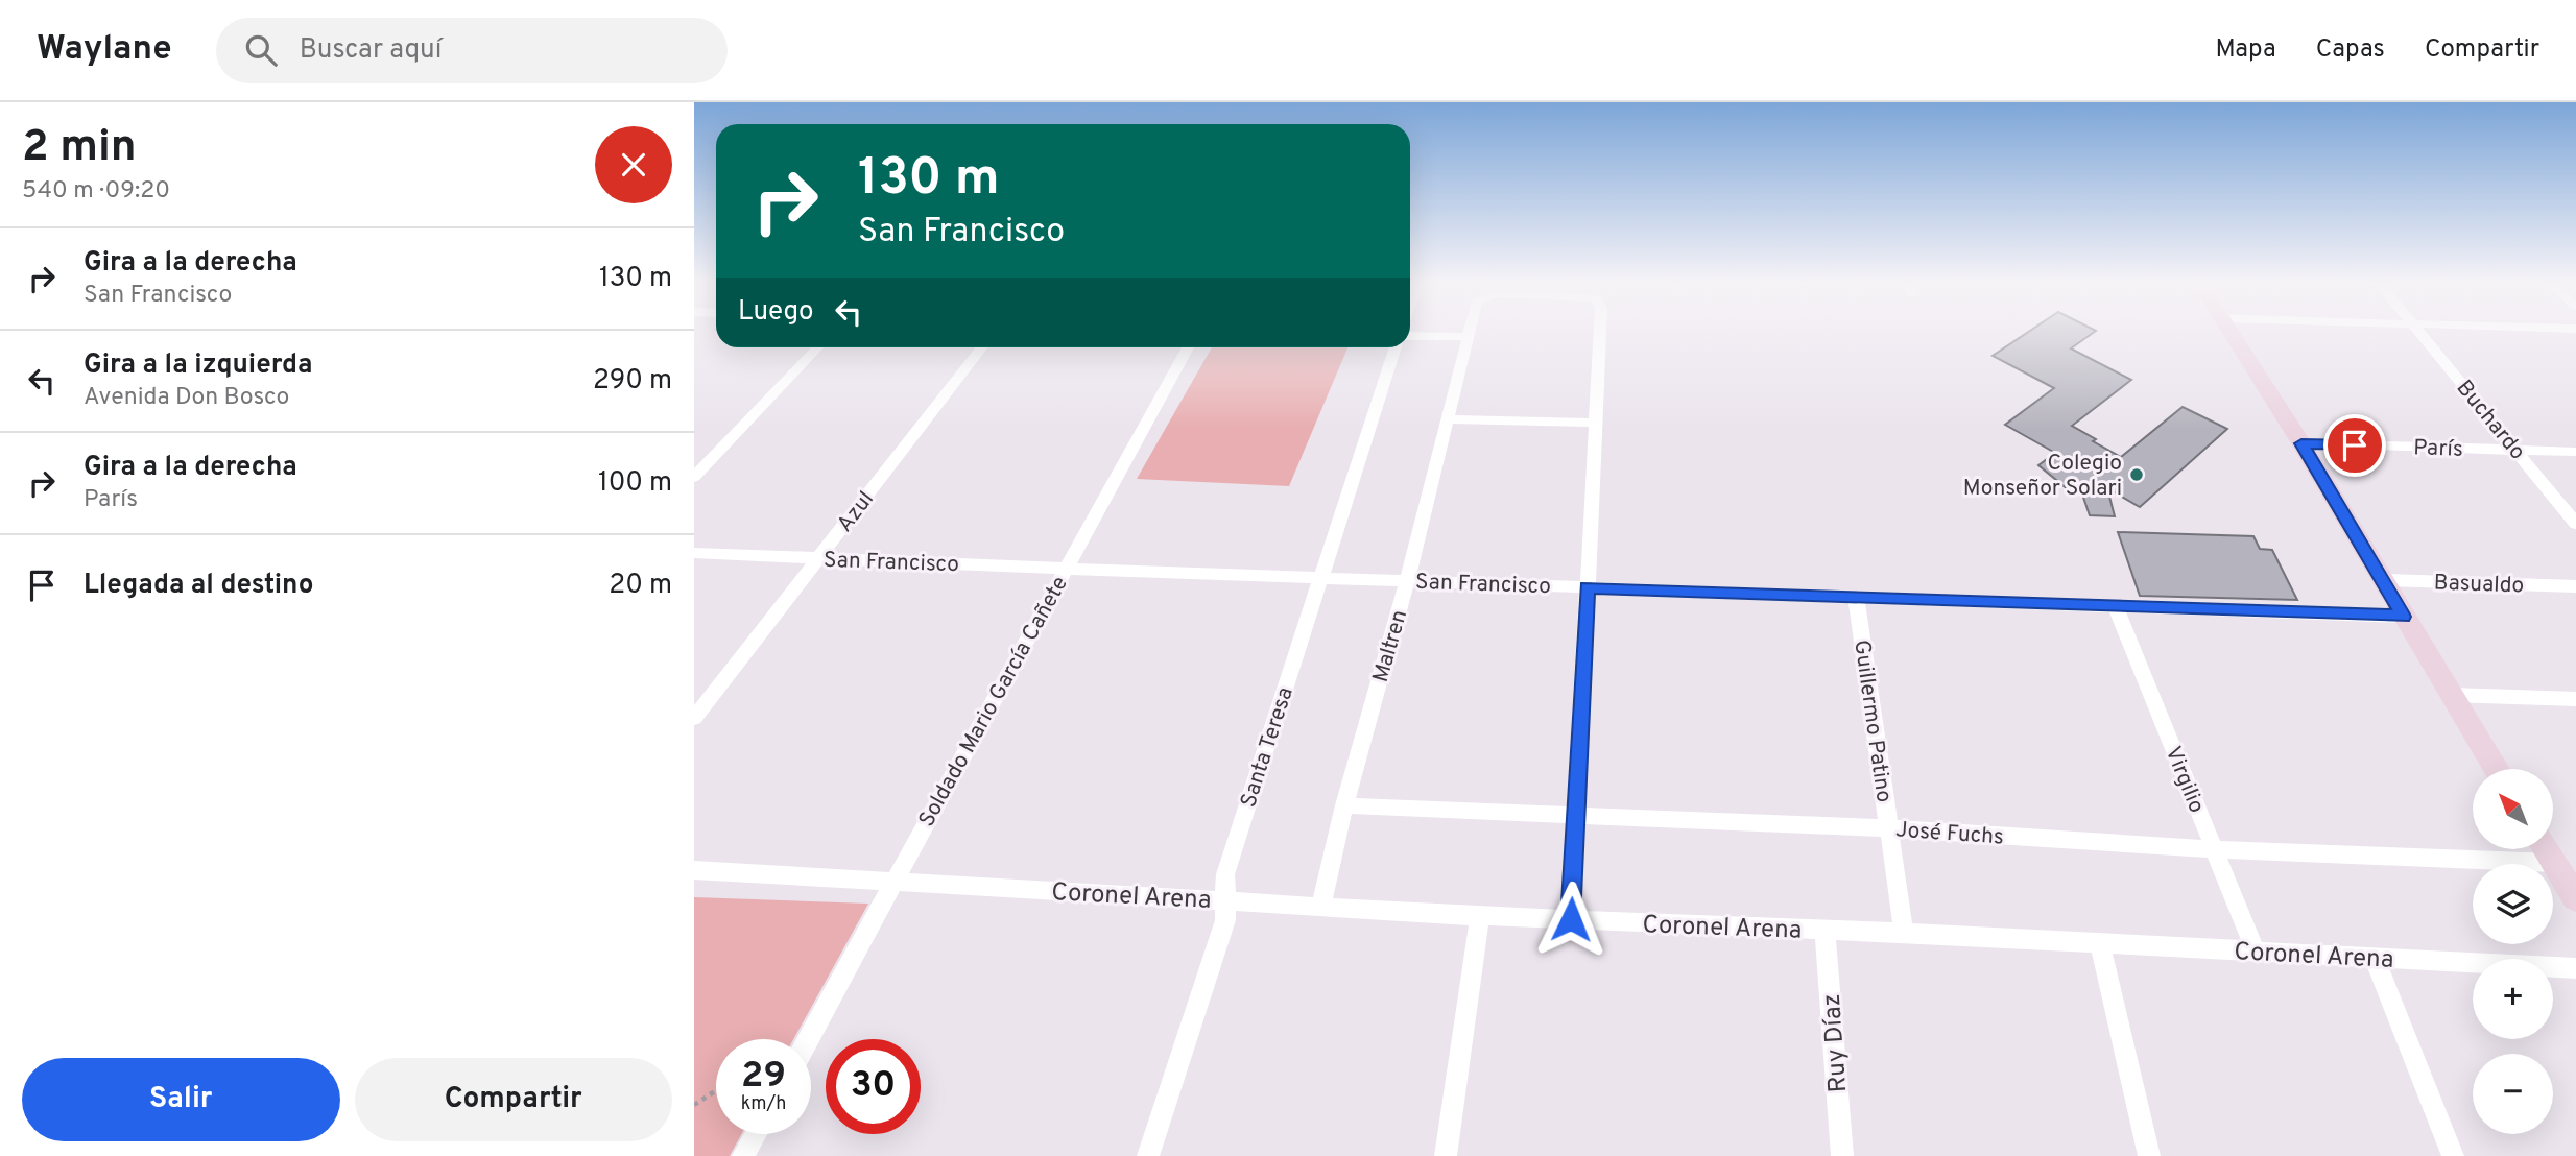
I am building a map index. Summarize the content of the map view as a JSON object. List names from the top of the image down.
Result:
{
  "streets": {
    "street": [
      "Buchardo",
      "París",
      "Azul",
      "San Francisco",
      "Basualdo",
      "Maltren",
      "Soldado Mario García Cañete",
      "Guillermo Patino",
      "Santa Teresa",
      "Virgilio",
      "José Fuchs",
      "Coronel Arena",
      "Ruy Díaz"
    ]
  },
  "crossings": [
    ["Buchardo", "París"],
    ["Azul", "San Francisco"],
    ["San Francisco", "Maltren"],
    ["San Francisco", "Soldado Mario García Cañete"],
    ["San Francisco", "Guillermo Patino"],
    ["San Francisco", "Santa Teresa"],
    ["San Francisco", "Virgilio"],
    ["Maltren", "José Fuchs"],
    ["Maltren", "Coronel Arena"],
    ["Soldado Mario García Cañete", "Coronel Arena"],
    ["Guillermo Patino", "José Fuchs"],
    ["Guillermo Patino", "Coronel Arena"],
    ["Santa Teresa", "Coronel Arena"],
    ["Virgilio", "José Fuchs"],
    ["Virgilio", "Coronel Arena"],
    ["Coronel Arena", "Ruy Díaz"]
  ],
  "places": ["Colegio Monseñor Solari"],
  "north": "top left",
  "page": {
    "header": "Waylane",
    "search": "Buscar aquí",
    "nav": ["Mapa", "Capas", "Compartir"],
    "heading": ["2 min", "540 m · 09:20"],
    "turn": ["130 m", "San Francisco"],
    "list": [
      {
        "name": "Gira a la derecha",
        "note": "San Francisco",
        "value": "130 m"
      },
      {
        "name": "Gira a la izquierda",
        "note": "Avenida Don Bosco",
        "value": "290 m"
      },
      {
        "name": "Gira a la derecha",
        "note": "París",
        "value": "100 m"
      },
      {
        "name": "Llegada al destino",
        "value": "20 m"
      }
    ],
    "then": "Luego",
    "map_buttons": ["+", "−"],
    "speed": "29 km/h",
    "limit": "30",
    "buttons": ["Salir", "Compartir"]
  }
}
